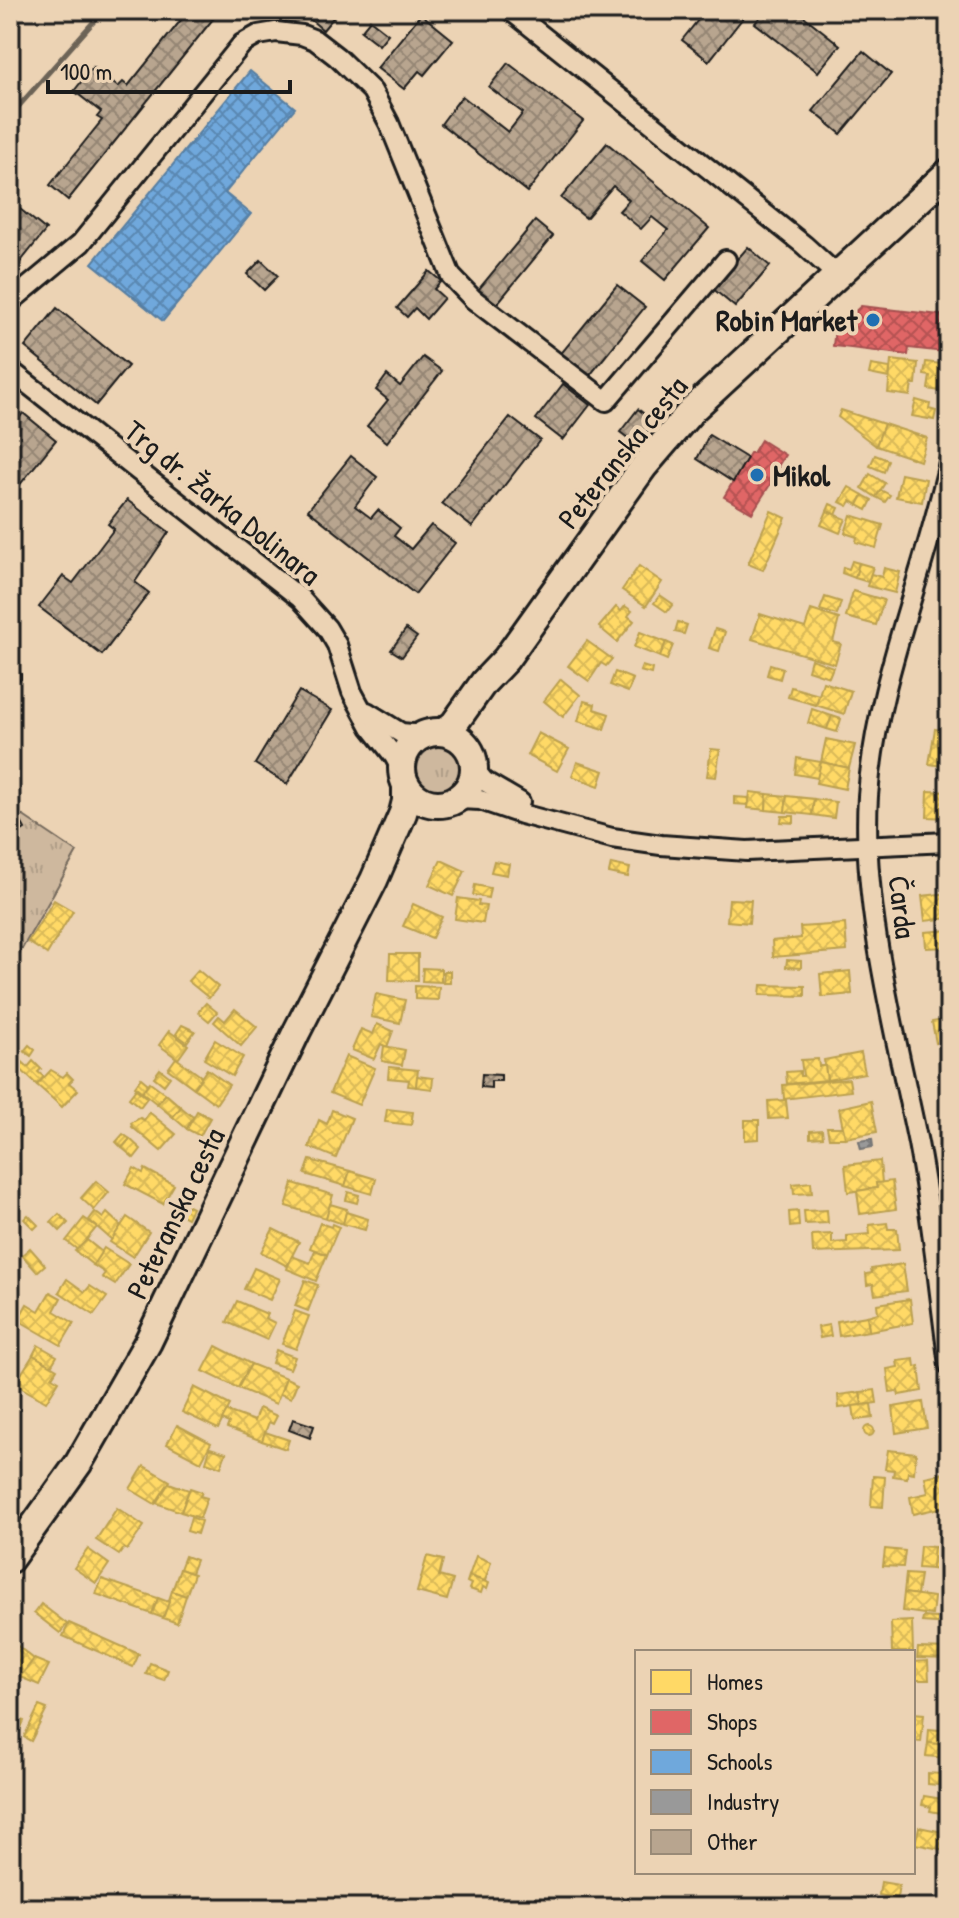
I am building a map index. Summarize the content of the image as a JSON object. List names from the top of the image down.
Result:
{
  "streets": {
    "main road": ["Peteranska cesta"],
    "street": ["Trg dr. Žarka Dolinara", "Čarda"]
  },
  "crossings": [
    ["Peteranska cesta", "Trg dr. Žarka Dolinara"]
  ],
  "places": ["Robin Market", "Mikol"],
  "legend": [
    "Homes",
    "Shops",
    "Schools",
    "Industry",
    "Other"
  ],
  "scale_bar": "100 m"
}
